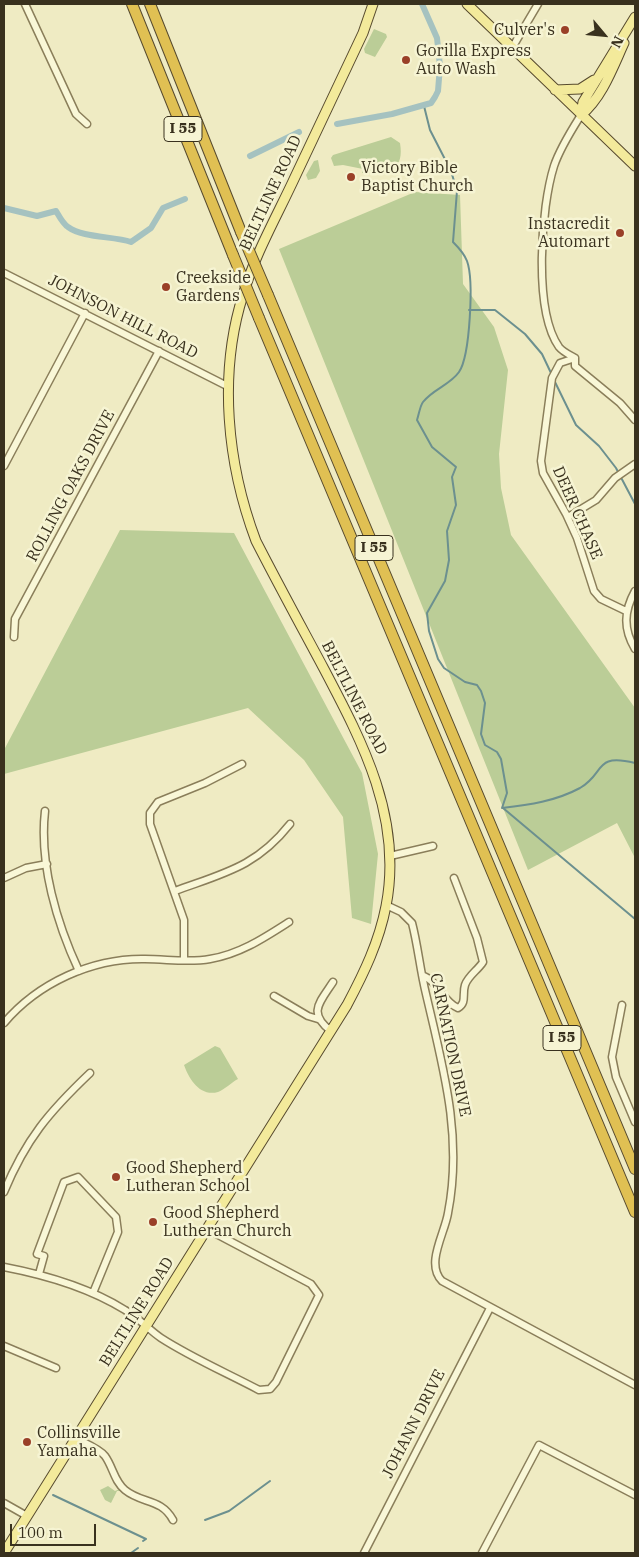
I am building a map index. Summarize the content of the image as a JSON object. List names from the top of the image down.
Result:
{
  "streets": {
    "highway": ["I 55"],
    "main road": ["BELTLINE ROAD"],
    "street": [
      "JOHNSON HILL ROAD",
      "ROLLING OAKS DRIVE",
      "DEER CHASE",
      "CARNATION DRIVE",
      "JOHANN DRIVE"
    ]
  },
  "crossings": [
    ["BELTLINE ROAD", "JOHNSON HILL ROAD"],
    ["BELTLINE ROAD", "CARNATION DRIVE"],
    ["JOHNSON HILL ROAD", "ROLLING OAKS DRIVE"],
    ["CARNATION DRIVE", "JOHANN DRIVE"]
  ],
  "places": [
    "Culver's",
    "Gorilla Express Auto Wash",
    "Victory Bible Baptist Church",
    "Instacredit Automart",
    "Creekside Gardens",
    "Good Shepherd Lutheran School",
    "Good Shepherd Lutheran Church",
    "Collinsville Yamaha"
  ],
  "scale_bar": "100 m",
  "north": "bottom right"
}
